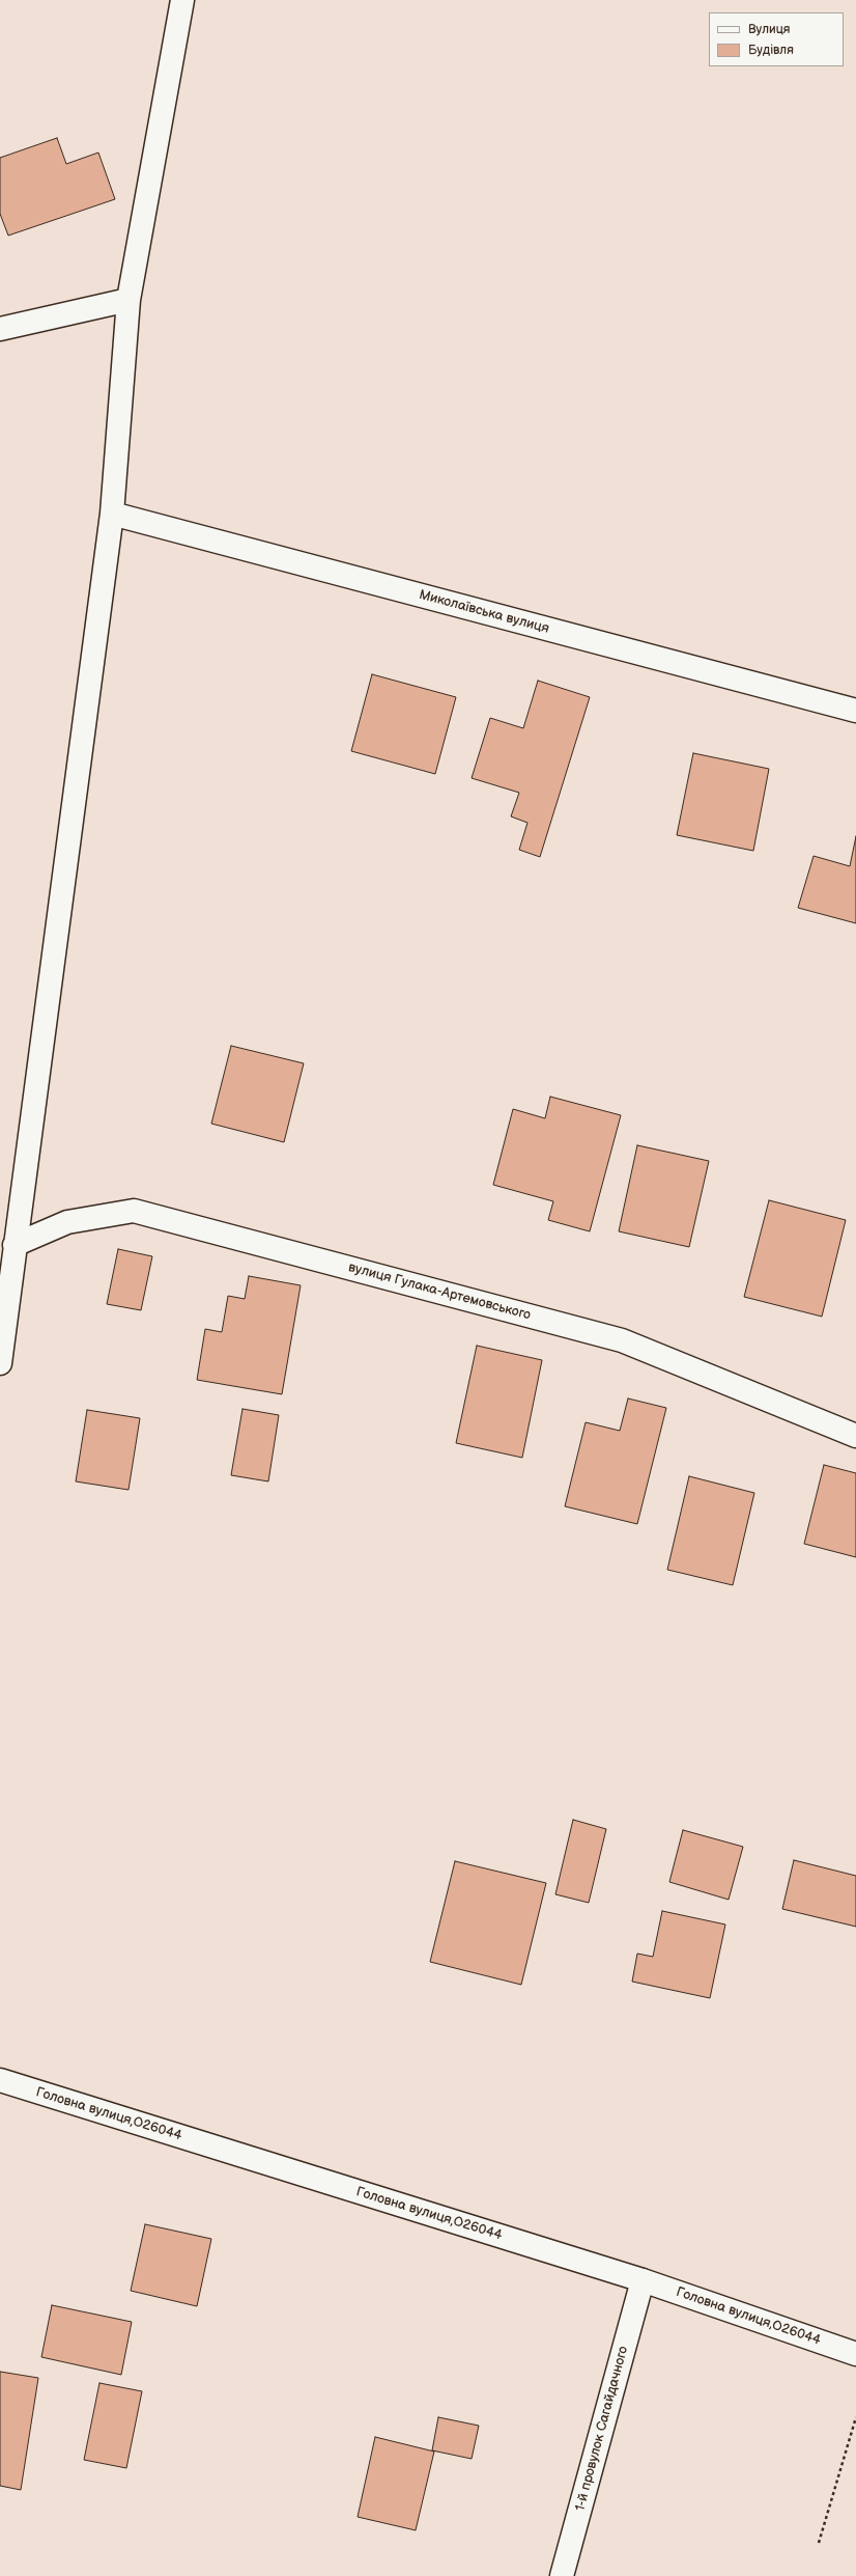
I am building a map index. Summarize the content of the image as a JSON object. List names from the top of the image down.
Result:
{
  "streets": {
    "street": [
      "Миколаївська вулиця",
      "вулиця Гулака-Артемовського",
      "Головна вулиця,О26044",
      "1-й провулок Сагайдачного"
    ]
  },
  "crossings": [
    ["Головна вулиця,О26044", "1-й провулок Сагайдачного"]
  ],
  "legend": ["Вулиця", "Будівля"]
}
